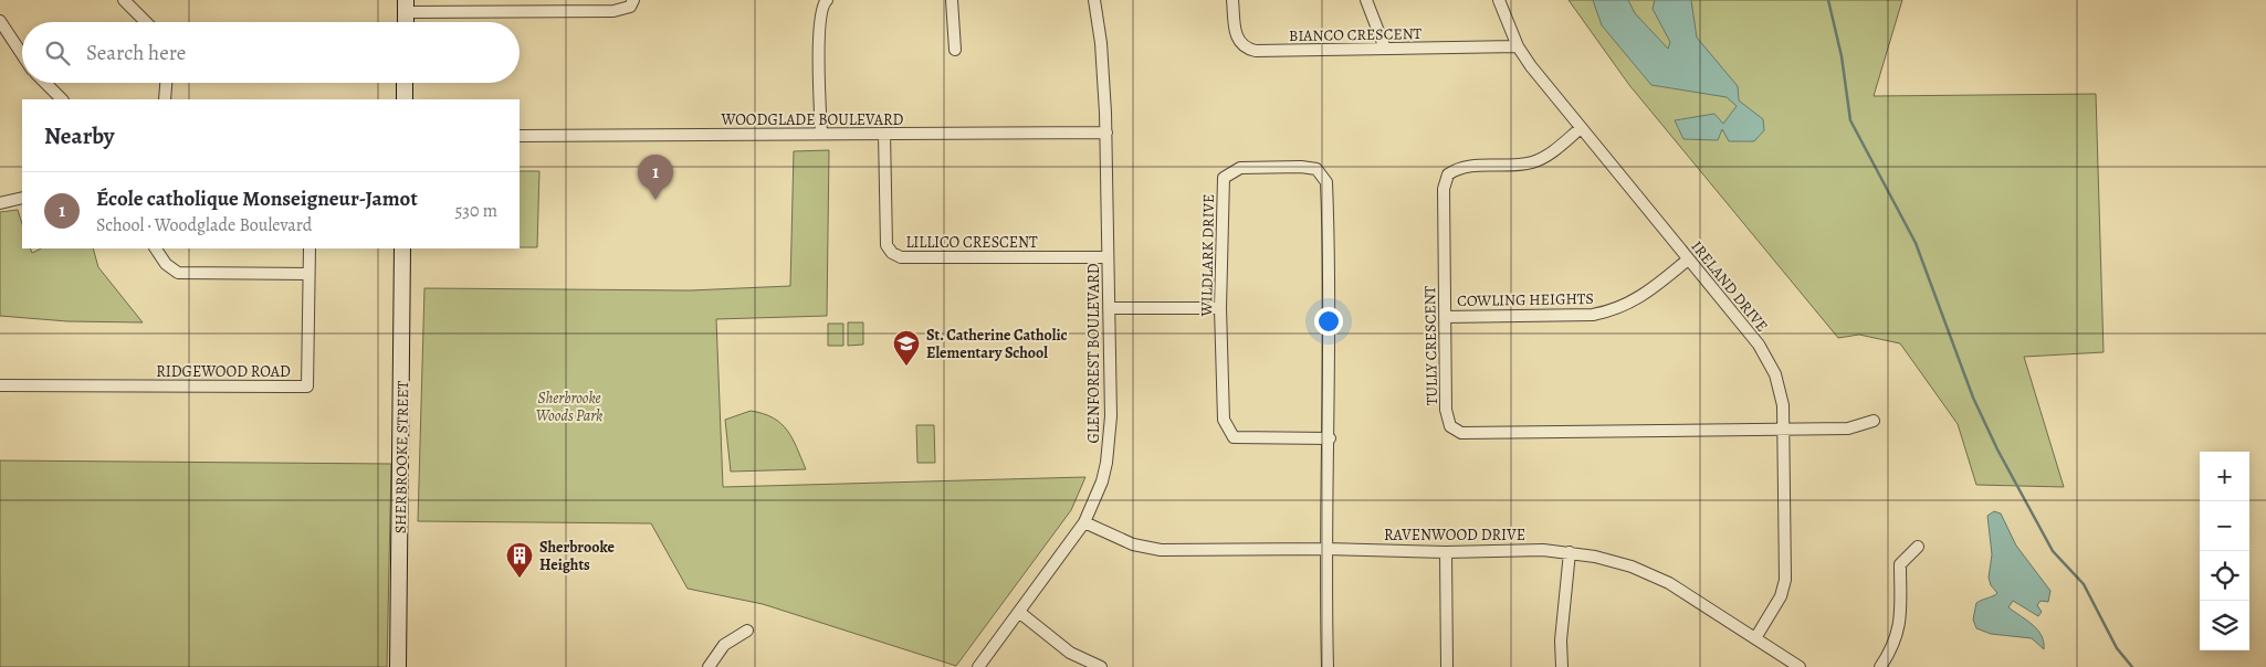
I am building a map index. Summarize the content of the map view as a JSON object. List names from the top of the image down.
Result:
{
  "streets": {
    "main road": ["SHERBROOKE STREET"],
    "street": [
      "BIANCO CRESCENT",
      "WOODGLADE BOULEVARD",
      "LILLICO CRESCENT",
      "WILDLARK DRIVE",
      "IRELAND DRIVE",
      "COWLING HEIGHTS",
      "TULLY CRESCENT",
      "GLENFOREST BOULEVARD",
      "RIDGEWOOD ROAD",
      "RAVENWOOD DRIVE"
    ]
  },
  "crossings": [
    ["BIANCO CRESCENT", "IRELAND DRIVE"],
    ["WOODGLADE BOULEVARD", "LILLICO CRESCENT"],
    ["WOODGLADE BOULEVARD", "GLENFOREST BOULEVARD"],
    ["LILLICO CRESCENT", "GLENFOREST BOULEVARD"],
    ["WILDLARK DRIVE", "RAVENWOOD DRIVE"],
    ["IRELAND DRIVE", "COWLING HEIGHTS"],
    ["IRELAND DRIVE", "TULLY CRESCENT"],
    ["IRELAND DRIVE", "RAVENWOOD DRIVE"],
    ["COWLING HEIGHTS", "TULLY CRESCENT"],
    ["GLENFOREST BOULEVARD", "RAVENWOOD DRIVE"]
  ],
  "parks": ["Sherbrooke Woods Park"],
  "places": {
    "school or university": ["St. Catherine Catholic Elementary School"],
    "building": ["Sherbrooke Heights"]
  },
  "page": {
    "search": "Search here",
    "heading": "Nearby",
    "pins": "1",
    "list": [
      {
        "mark": "1",
        "name": "École catholique Monseigneur-Jamot",
        "note": "School · Woodglade Boulevard",
        "value": "530 m"
      }
    ],
    "map_buttons": ["+", "−"]
  }
}
